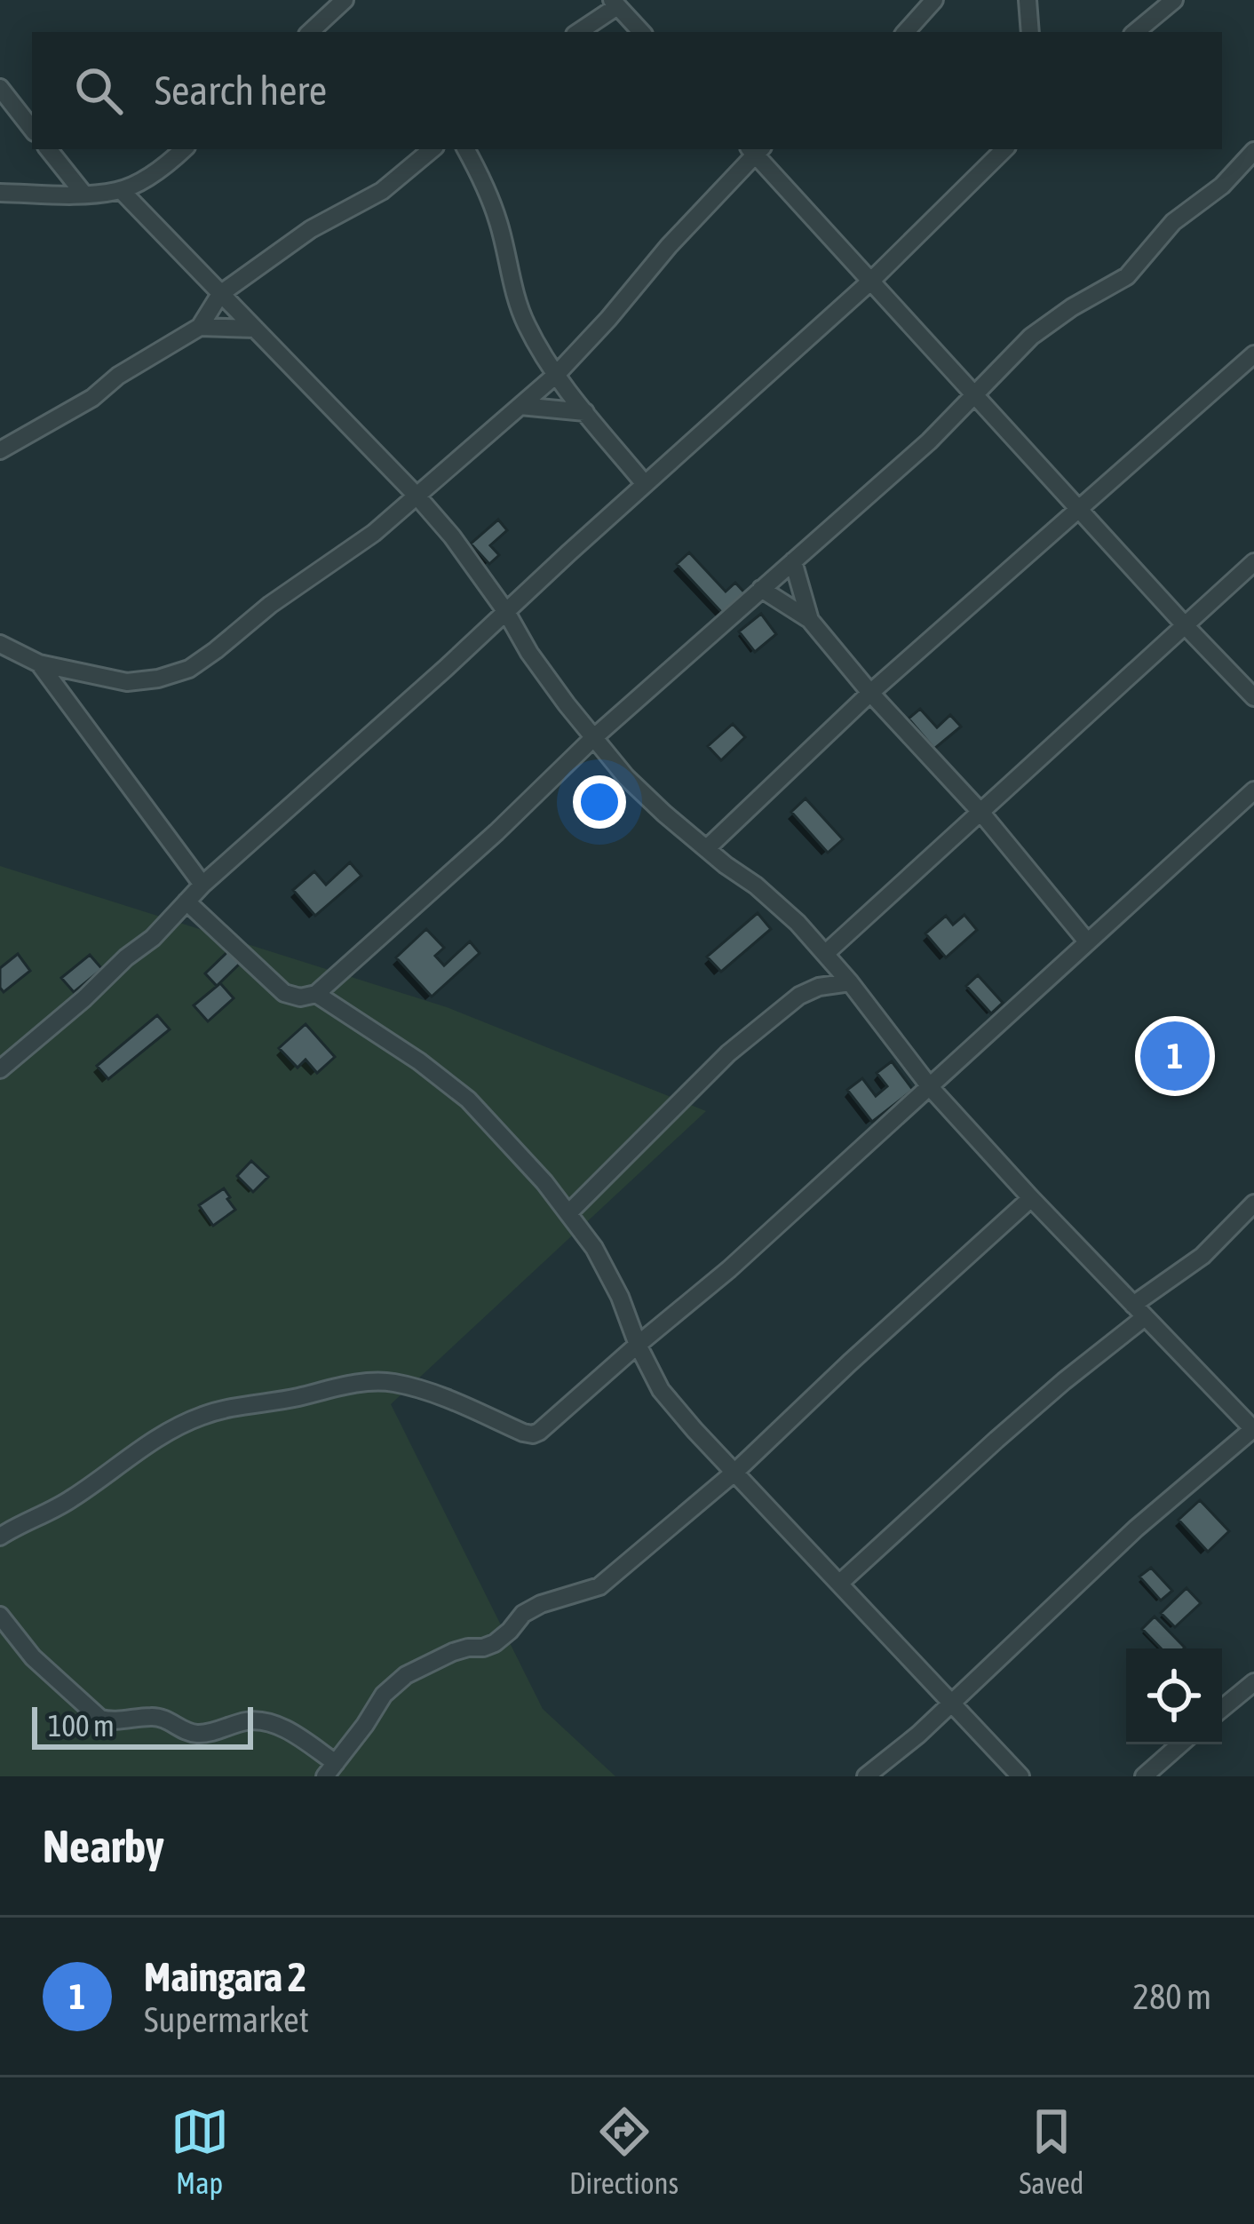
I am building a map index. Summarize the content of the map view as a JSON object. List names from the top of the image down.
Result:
{
  "scale_bar": "100 m",
  "page": {
    "search": "Search here",
    "pins": "1",
    "scale": "100 m",
    "heading": "Nearby",
    "list": [
      {
        "mark": "1",
        "name": "Maingara 2",
        "note": "Supermarket",
        "value": "280 m"
      }
    ],
    "nav": ["Map", "Directions", "Saved"]
  }
}
